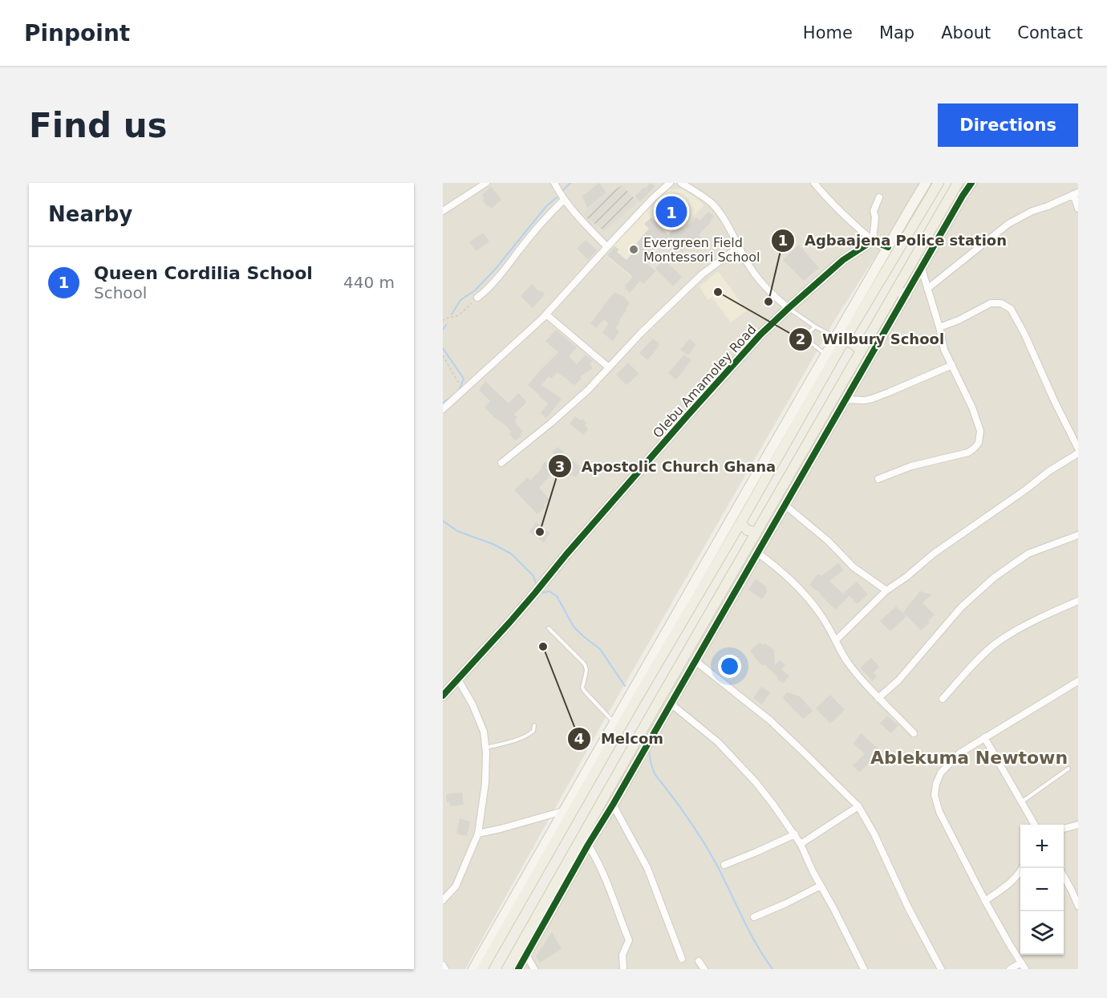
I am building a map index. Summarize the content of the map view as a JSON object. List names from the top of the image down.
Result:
{
  "streets": {
    "street": ["Olebu Amamoley Road"]
  },
  "districts": ["Ablekuma Newtown"],
  "places": [
    "Evergreen Field Montessori School",
    "Wilbury School",
    "Agbaajena Police station",
    "Apostolic Church Ghana",
    "Melcom"
  ],
  "page": {
    "header": "Pinpoint",
    "nav": [
      "Home",
      "Map",
      "About",
      "Contact"
    ],
    "buttons": "Directions",
    "title": "Find us",
    "heading": "Nearby",
    "pins": "1",
    "list": [
      {
        "mark": "1",
        "name": "Queen Cordilia School",
        "note": "School",
        "value": "440 m"
      }
    ],
    "map_buttons": ["+", "−"]
  }
}
